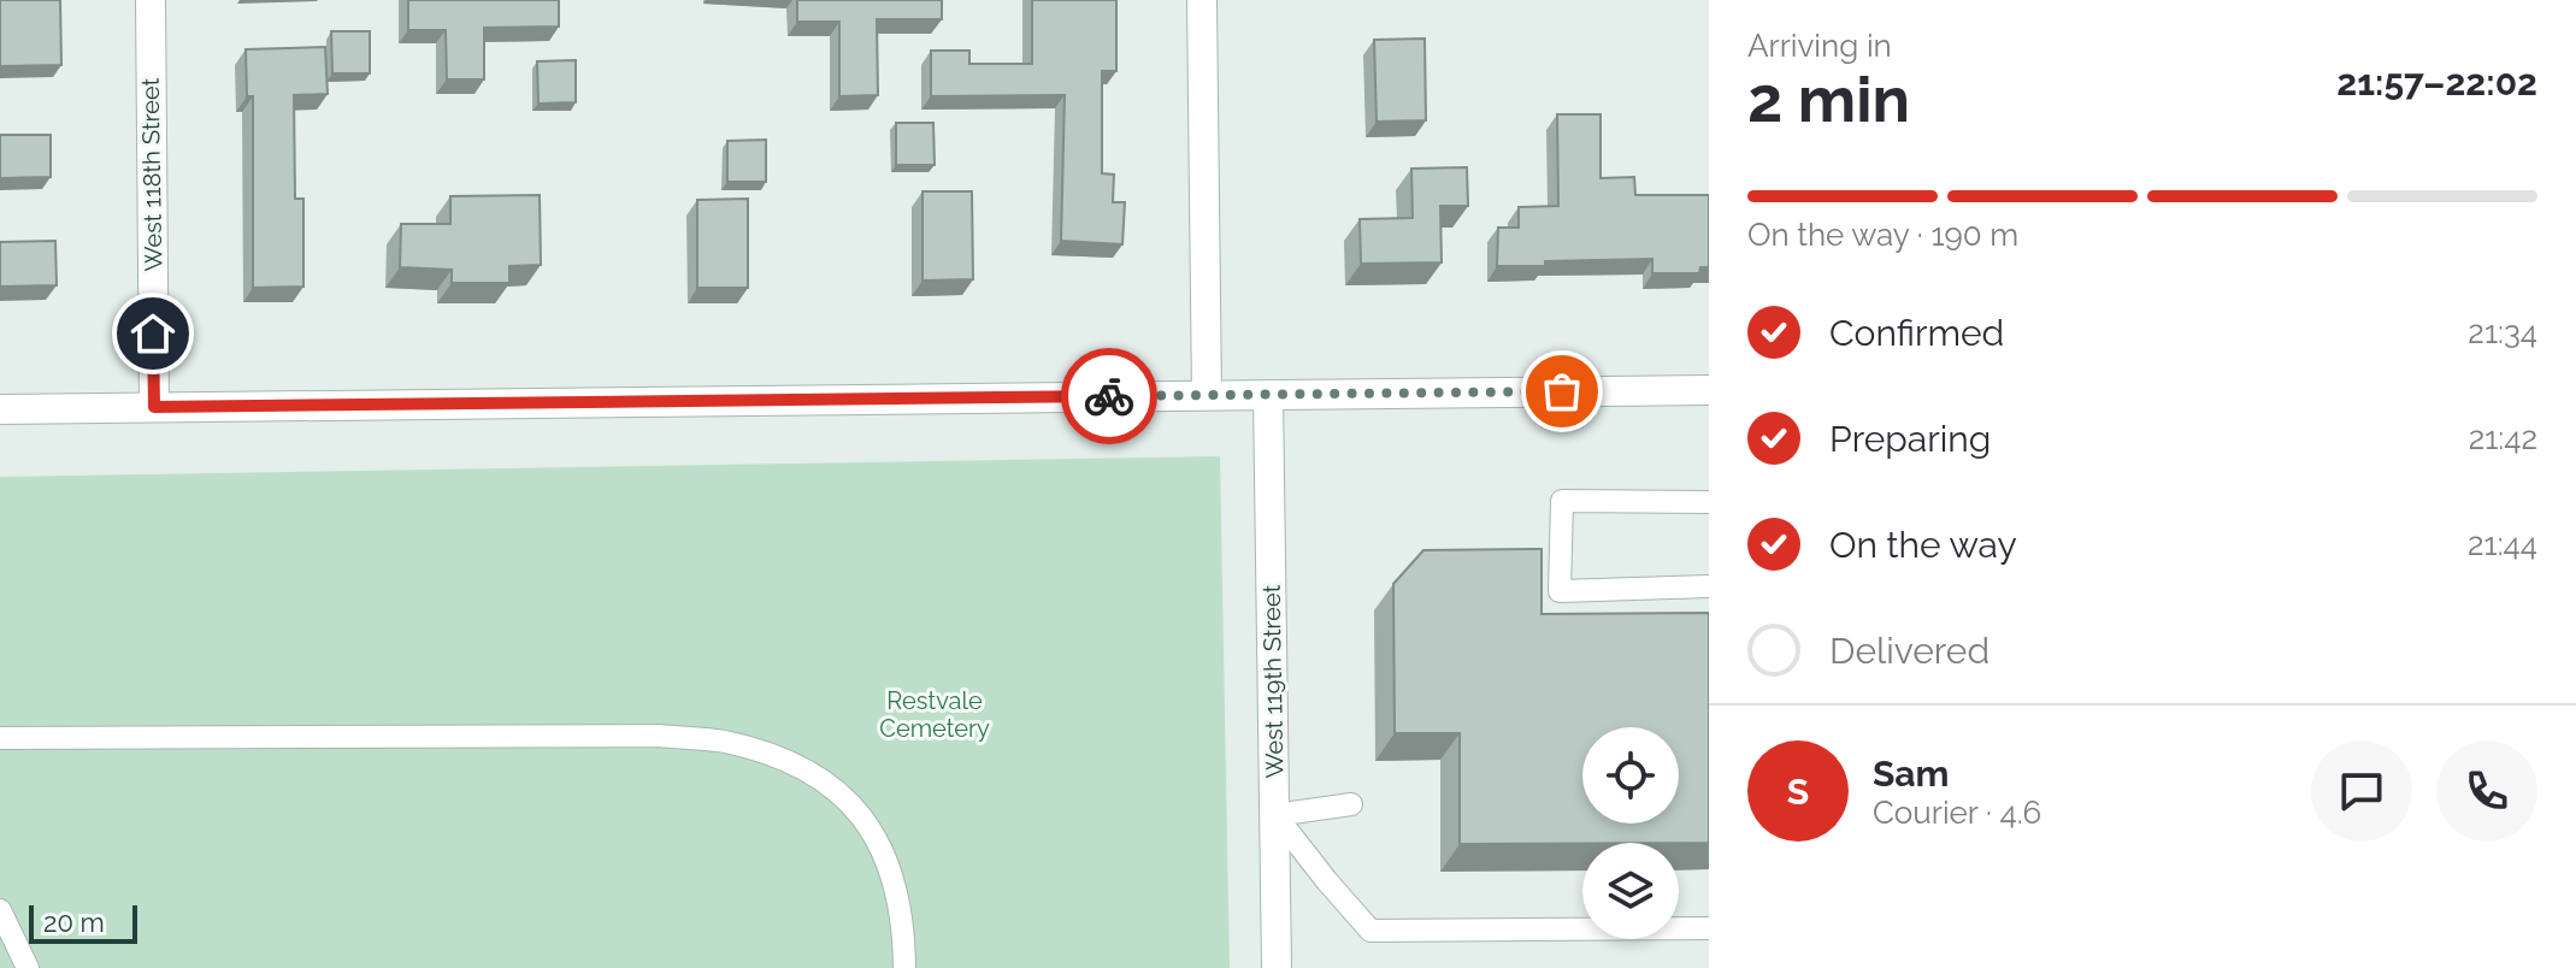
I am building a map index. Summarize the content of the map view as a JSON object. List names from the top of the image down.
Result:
{
  "streets": {
    "street": ["West 118th Street", "West 119th Street"]
  },
  "parks": ["Restvale Cemetery"],
  "scale_bar": "20 m",
  "page": {
    "heading": ["2 min", "Arriving in", "21:57–22:02"],
    "panel": ["Sam", "Courier · 4.6"],
    "bar": "On the way · 190 m",
    "list": [
      ["Confirmed", "21:34"],
      ["Preparing", "21:42"],
      ["On the way", "21:44"],
      "Delivered"
    ],
    "round": "S",
    "scale": "20 m"
  }
}
